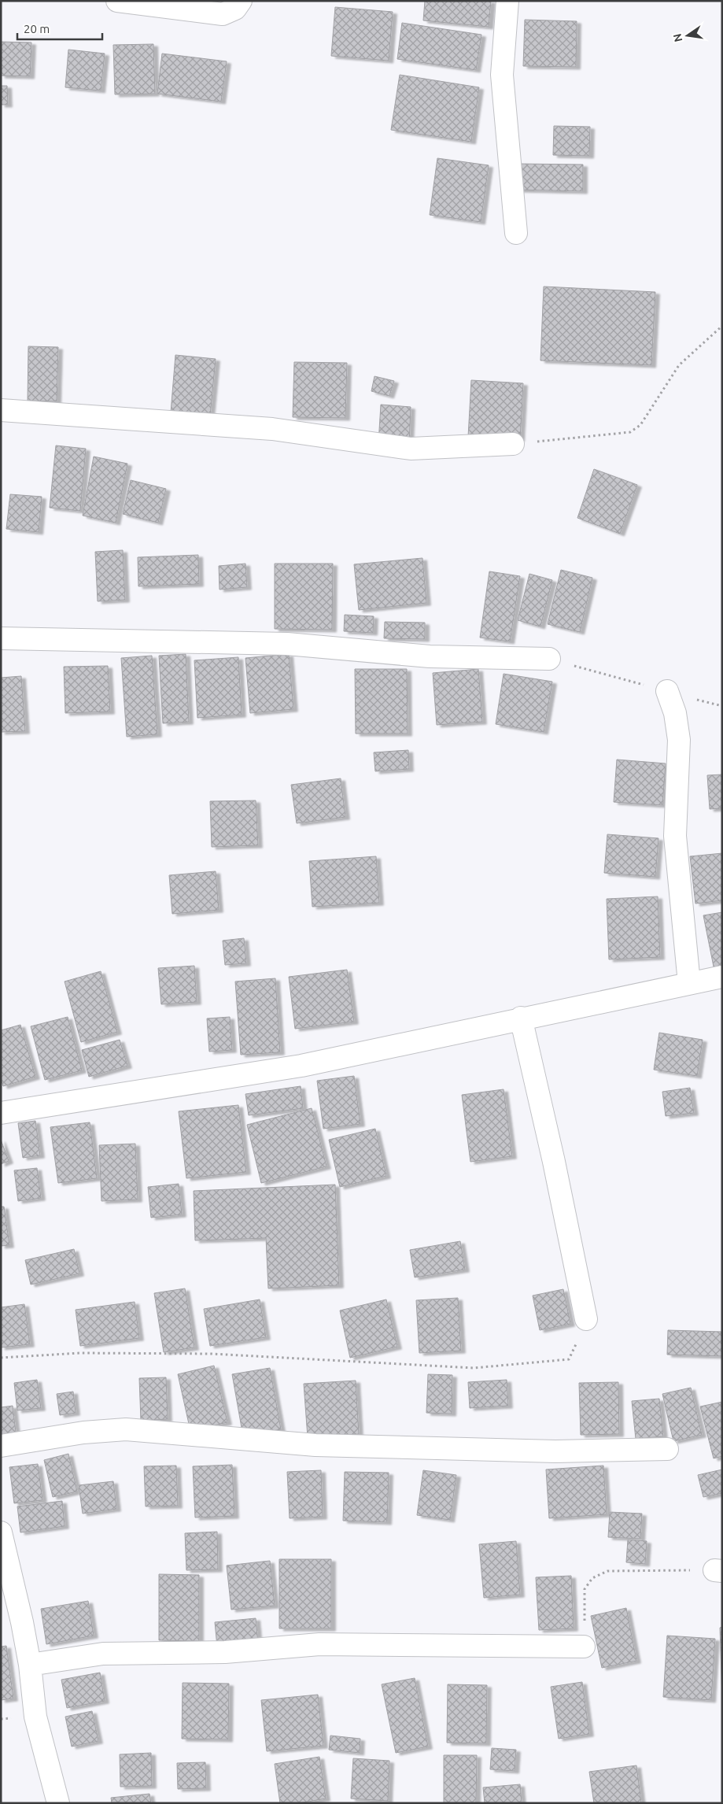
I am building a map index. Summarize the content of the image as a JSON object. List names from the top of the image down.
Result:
{
  "scale_bar": "20 m",
  "north": "left"
}
